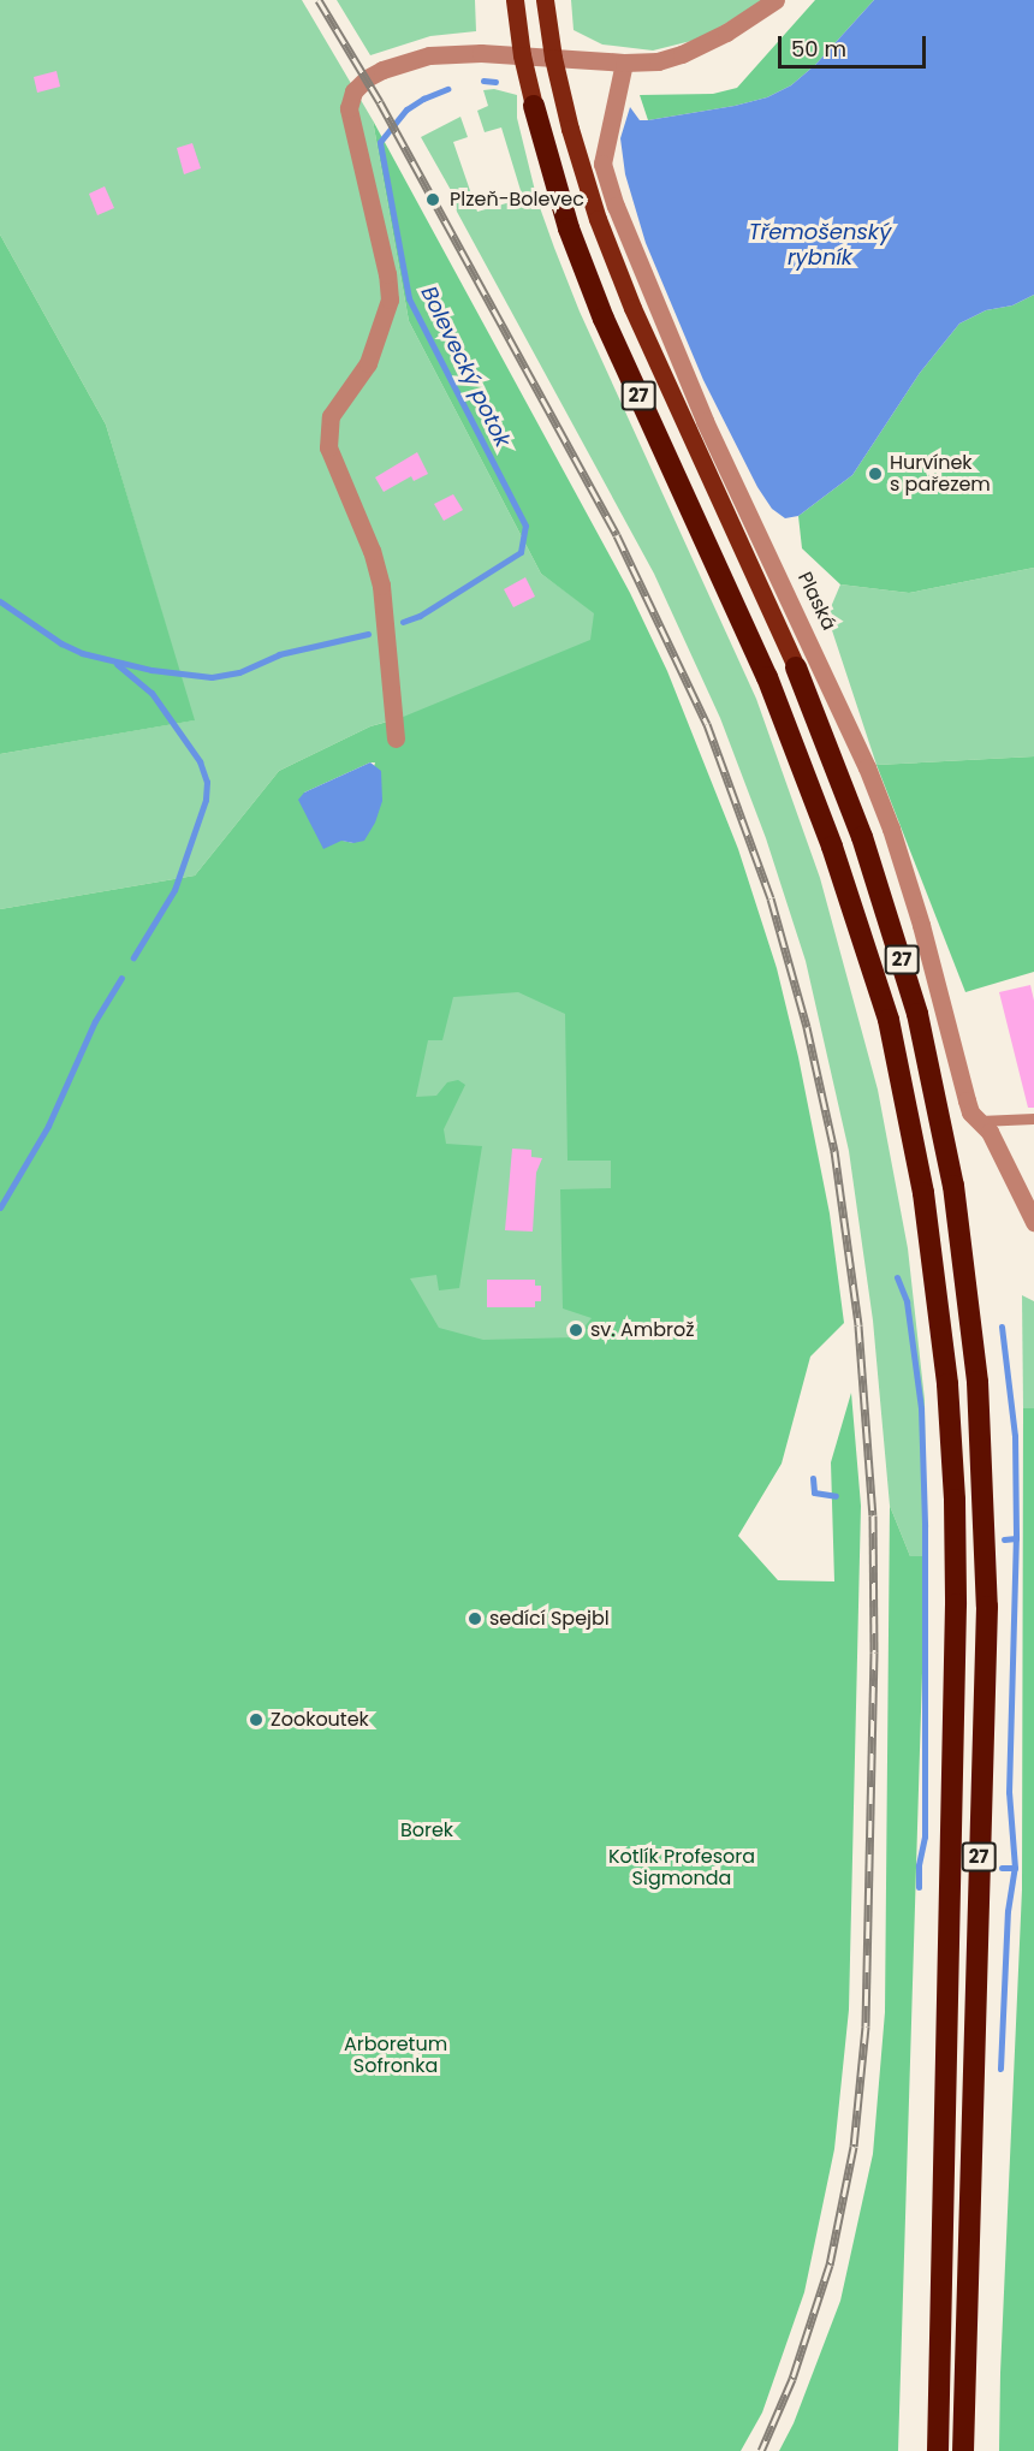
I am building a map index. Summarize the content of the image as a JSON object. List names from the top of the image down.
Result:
{
  "streets": {
    "highway": ["27"],
    "street": ["Plaská"]
  },
  "water": ["Třemošenský rybník", "Bolevecký potok"],
  "parks": ["Borek", "Kotlík Profesora Sigmonda", "Arboretum Sofronka"],
  "places": [
    "Plzeň-Bolevec",
    "Hurvínek s pařezem",
    "sv. Ambrož",
    "sedící Spejbl",
    "Zookoutek"
  ],
  "scale_bar": "50 m"
}
